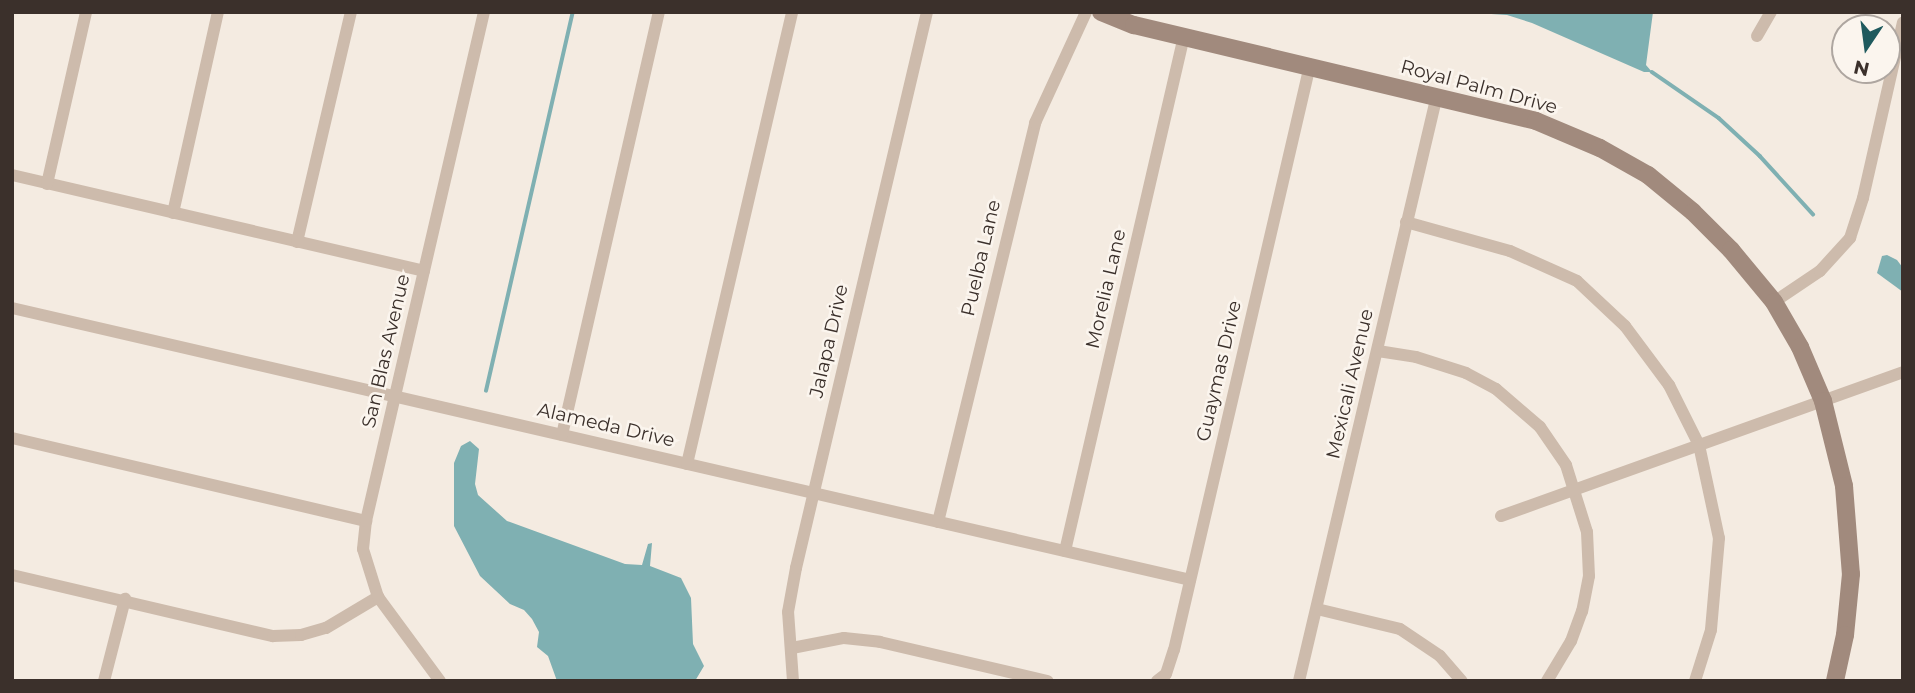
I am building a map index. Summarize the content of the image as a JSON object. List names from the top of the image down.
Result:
{
  "streets": {
    "street": [
      "Royal Palm Drive",
      "Puelba Lane",
      "Morelia Lane",
      "Jalapa Drive",
      "San Blas Avenue",
      "Guaymas Drive",
      "Mexicali Avenue",
      "Alameda Drive"
    ]
  },
  "crossings": [
    ["Royal Palm Drive", "Morelia Lane"],
    ["Royal Palm Drive", "Guaymas Drive"],
    ["Royal Palm Drive", "Mexicali Avenue"],
    ["Puelba Lane", "Alameda Drive"],
    ["Morelia Lane", "Alameda Drive"],
    ["Jalapa Drive", "Alameda Drive"],
    ["San Blas Avenue", "Alameda Drive"],
    ["Guaymas Drive", "Alameda Drive"]
  ],
  "north": "bottom"
}
